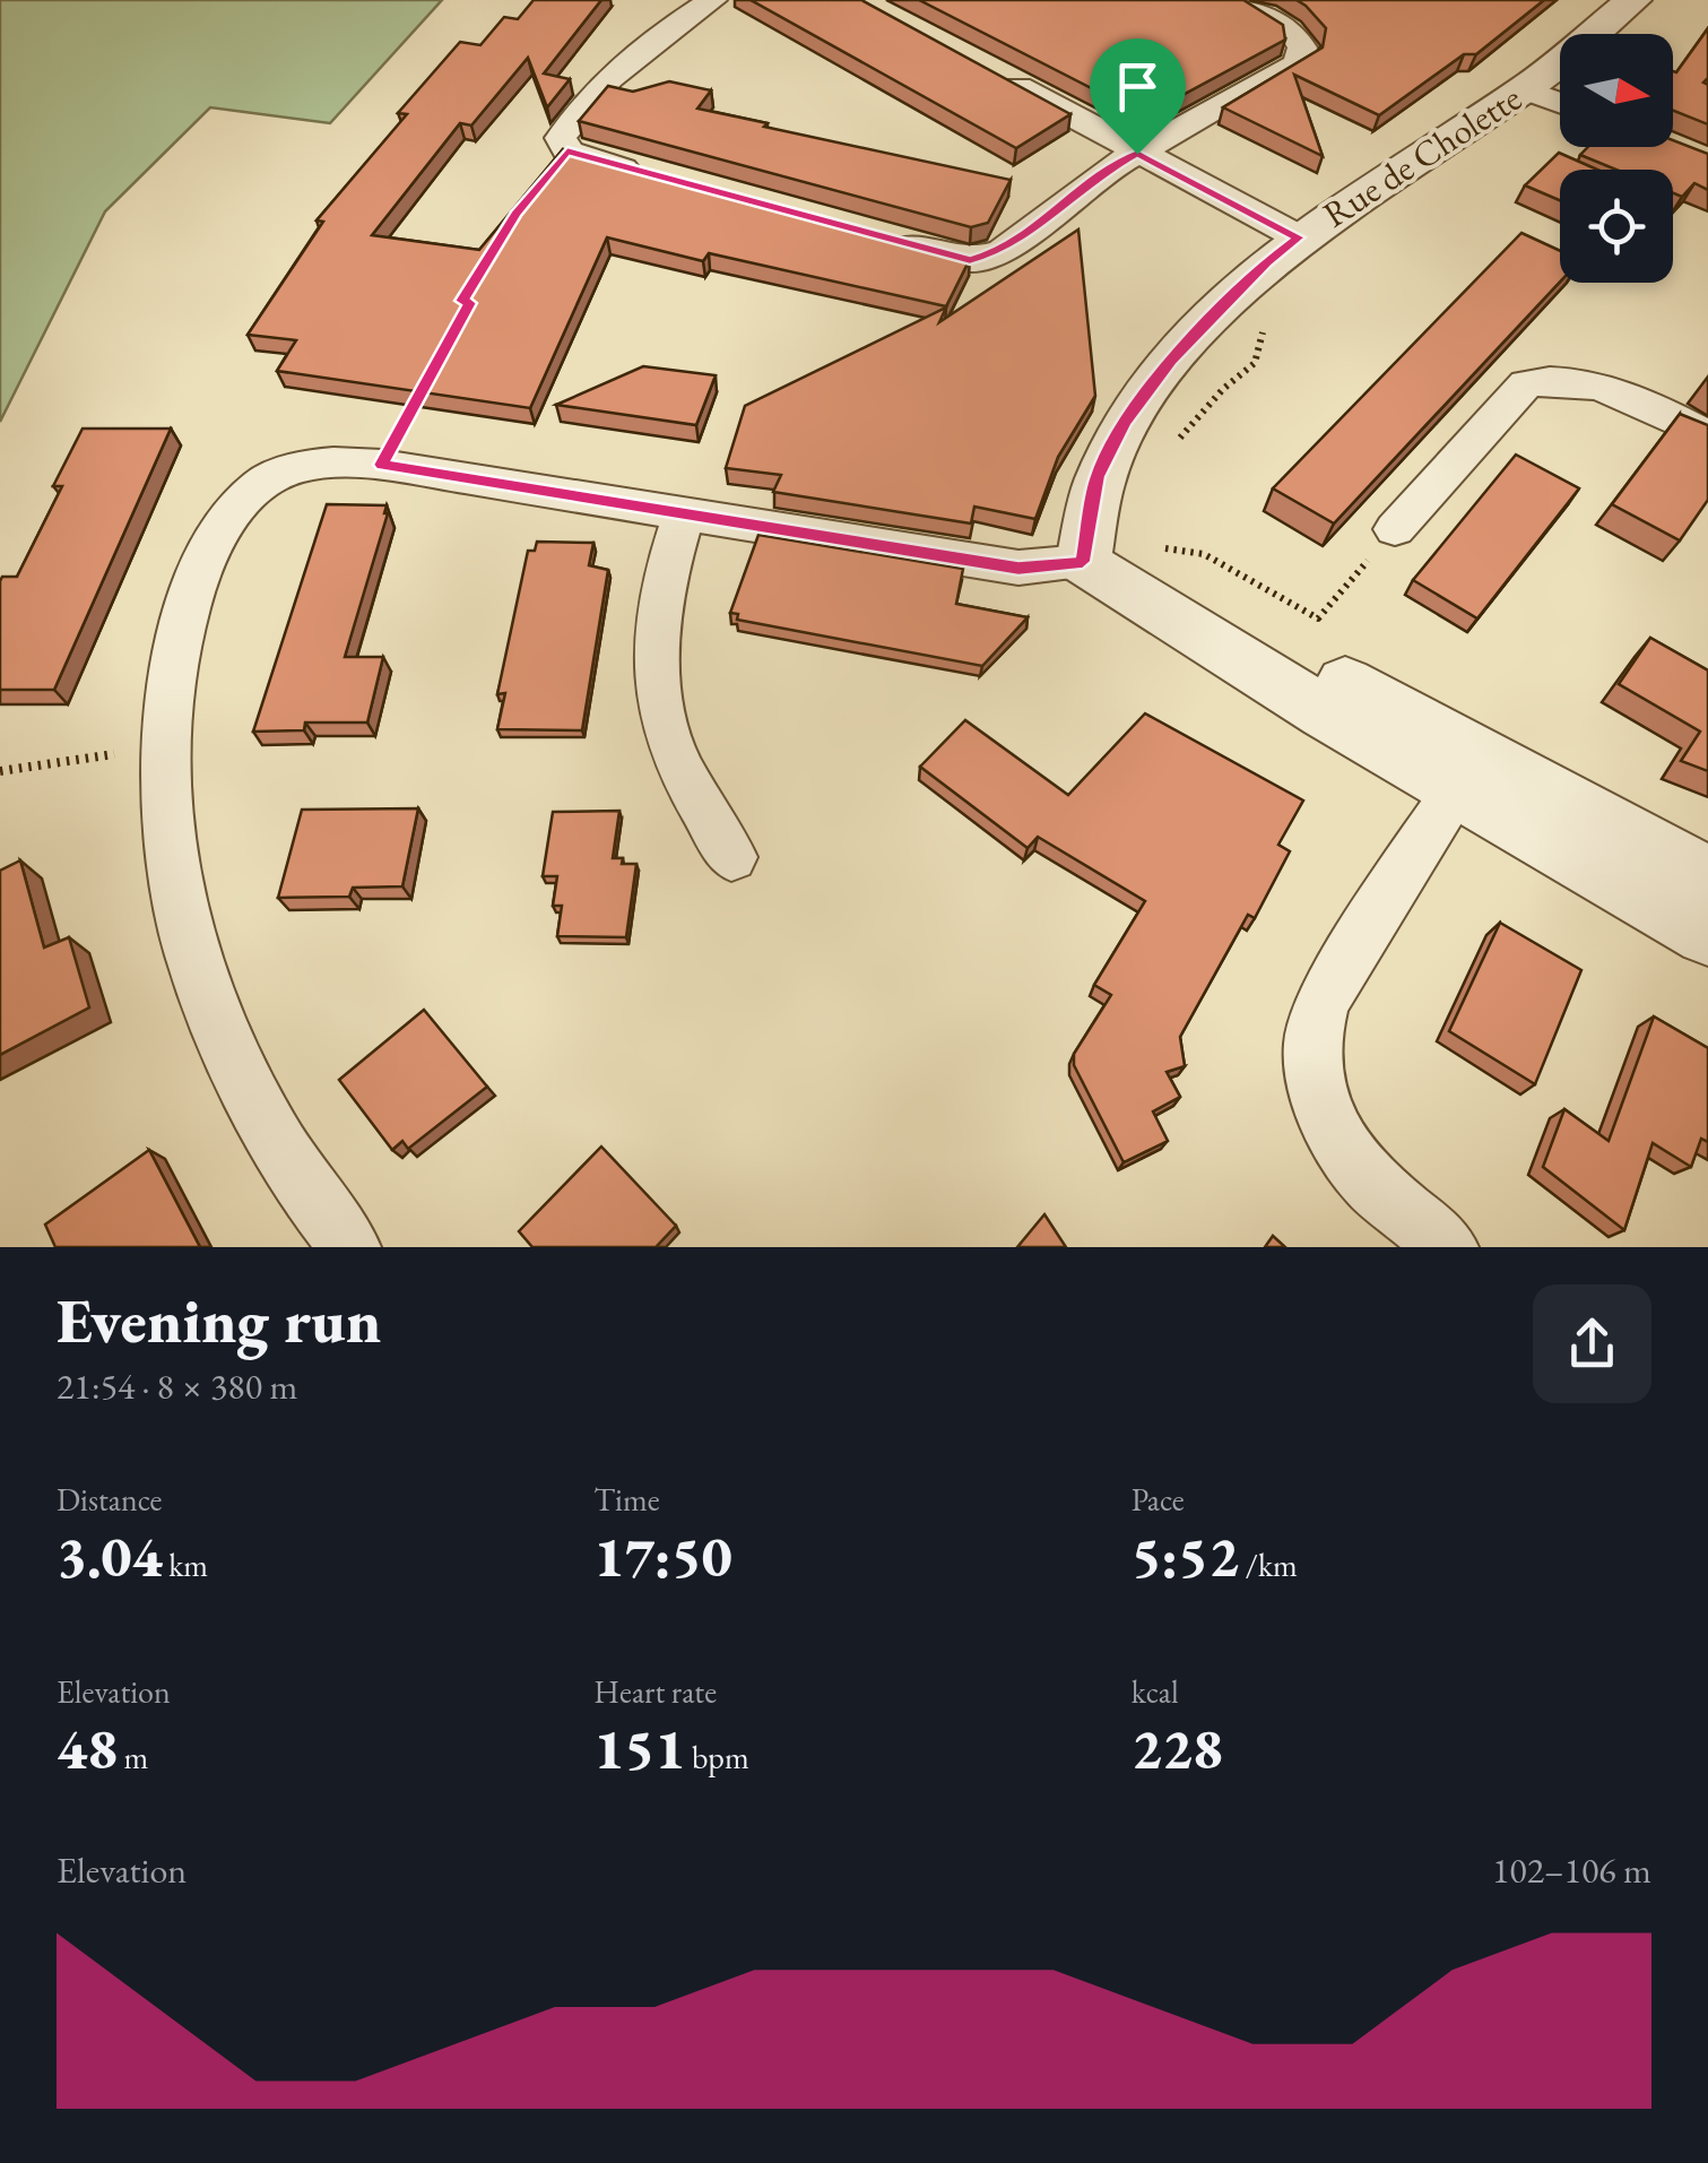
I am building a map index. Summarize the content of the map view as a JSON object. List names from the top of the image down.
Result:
{
  "streets": {
    "street": ["Rue de Cholette"]
  },
  "north": "right",
  "page": {
    "heading": ["Evening run", "21:54 · 8 × 380 m"],
    "stats": [
      ["Distance", "3.04 km"],
      ["Time", "17:50"],
      ["Pace", "5:52 /km"],
      ["Elevation", "48 m"],
      ["Heart rate", "151 bpm"],
      ["kcal", "228"]
    ],
    "chart": ["Elevation", "102–106 m"]
  }
}
